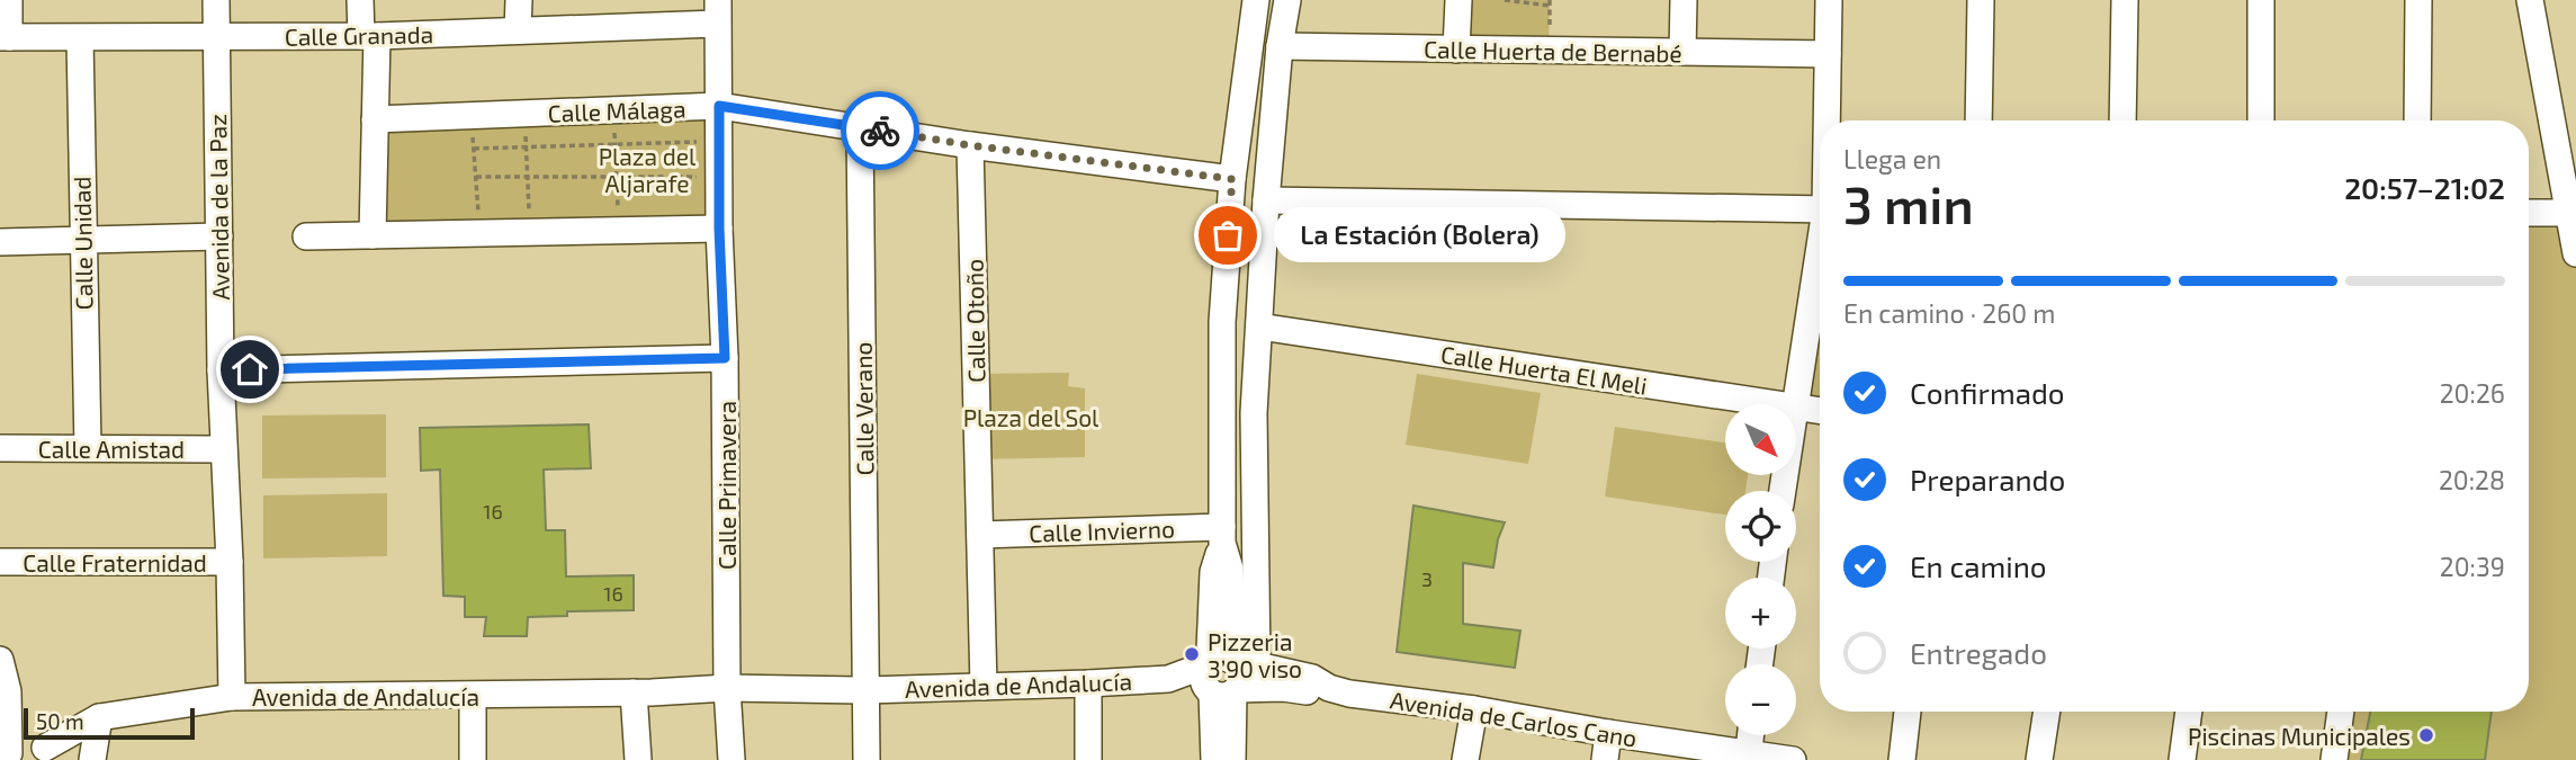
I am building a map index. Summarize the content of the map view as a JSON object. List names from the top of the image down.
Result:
{
  "streets": {
    "street": [
      "Calle Granada",
      "Calle Huerta de Bernabé",
      "Calle Málaga",
      "Avenida de la Paz",
      "Calle Unidad",
      "Calle Otoño",
      "Calle Huerta El Meli",
      "Calle Verano",
      "Calle Amistad",
      "Calle Primavera",
      "Calle Invierno",
      "Calle Fraternidad",
      "Avenida de Andalucía",
      "Avenida de Carlos Cano"
    ]
  },
  "crossings": [
    ["Calle Granada", "Avenida de la Paz"],
    ["Calle Granada", "Calle Unidad"],
    ["Calle Granada", "Calle Primavera"],
    ["Calle Málaga", "Calle Otoño"],
    ["Calle Málaga", "Calle Verano"],
    ["Calle Málaga", "Calle Primavera"],
    ["Avenida de la Paz", "Calle Amistad"],
    ["Avenida de la Paz", "Calle Fraternidad"],
    ["Avenida de la Paz", "Avenida de Andalucía"],
    ["Calle Unidad", "Calle Amistad"],
    ["Calle Otoño", "Calle Invierno"],
    ["Calle Otoño", "Avenida de Andalucía"],
    ["Calle Verano", "Avenida de Andalucía"],
    ["Calle Primavera", "Avenida de Andalucía"],
    ["Avenida de Andalucía", "Avenida de Carlos Cano"]
  ],
  "parks": ["Plaza del Aljarafe", "Plaza del Sol"],
  "places": ["La Estación (Bolera)", "Pizzeria 3’90 viso", "Piscinas Municipales"],
  "house_numbers": ["16", "3", "16"],
  "scale_bar": "50 m",
  "north": "bottom right",
  "page": {
    "heading": ["3 min", "Llega en", "20:57–21:02"],
    "bubble": "La Estación (Bolera)",
    "bar": "En camino · 260 m",
    "list": [
      ["Confirmado", "20:26"],
      ["Preparando", "20:28"],
      ["En camino", "20:39"],
      "Entregado"
    ],
    "map_buttons": ["+", "−"],
    "scale": "50 m"
  }
}
